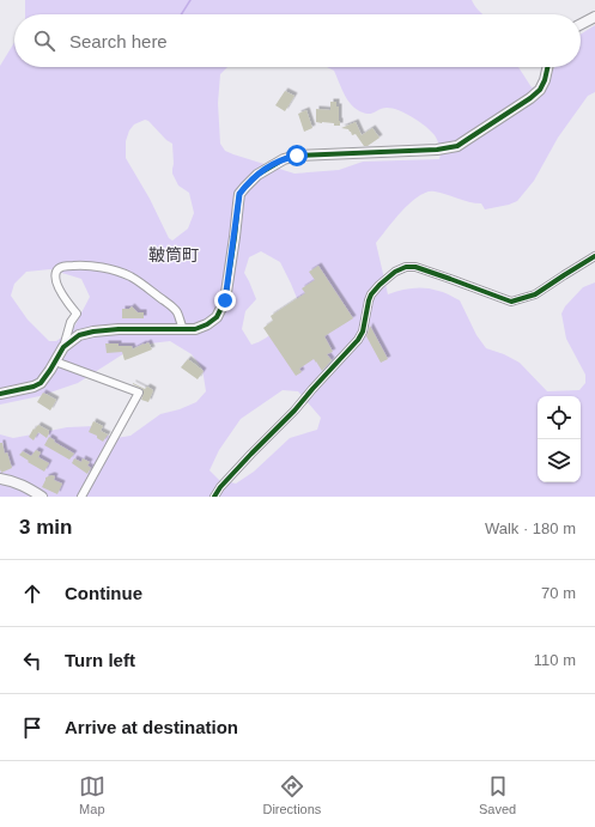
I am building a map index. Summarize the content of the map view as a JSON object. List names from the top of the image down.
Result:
{
  "districts": ["鞁筒町"],
  "page": {
    "search": "Search here",
    "heading": ["3 min", "Walk · 180 m"],
    "list": [
      ["Continue", "70 m"],
      ["Turn left", "110 m"],
      "Arrive at destination"
    ],
    "nav": ["Map", "Directions", "Saved"]
  }
}
